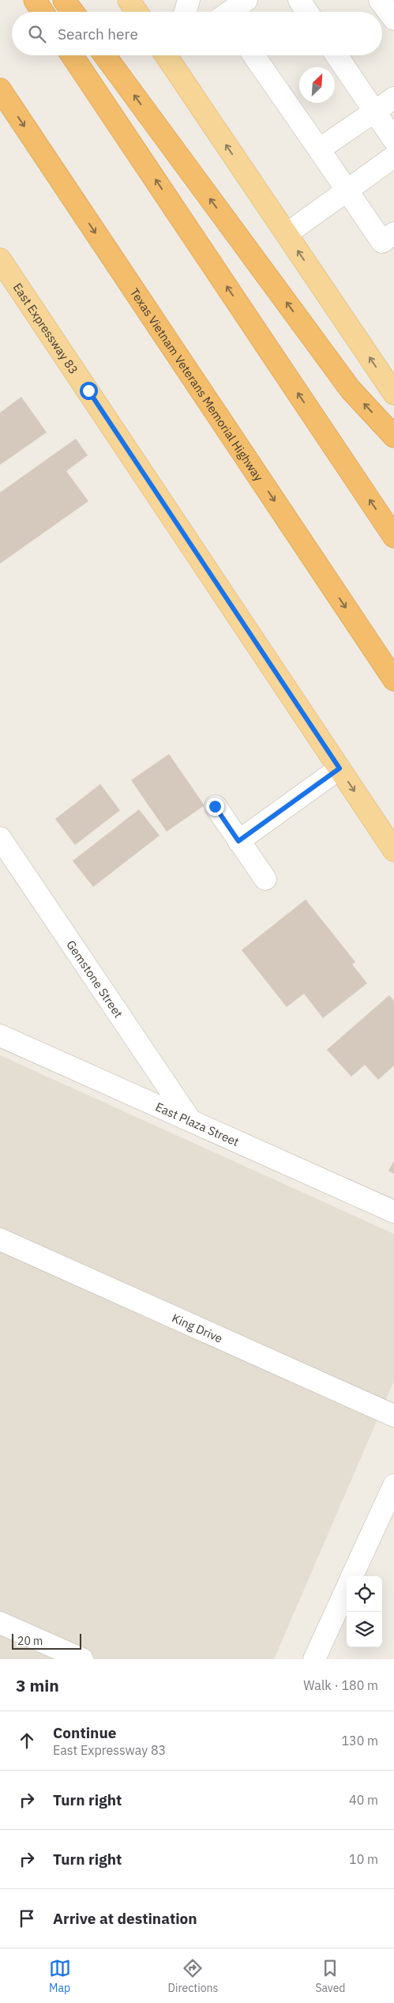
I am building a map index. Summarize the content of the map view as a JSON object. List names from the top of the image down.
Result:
{
  "streets": {
    "highway": ["Texas Vietnam Veterans Memorial Highway"],
    "main road": ["East Expressway 83"],
    "street": ["Gemstone Street", "East Plaza Street", "King Drive"]
  },
  "crossings": [
    ["Gemstone Street", "East Plaza Street"]
  ],
  "scale_bar": "20 m",
  "north": "top right",
  "page": {
    "search": "Search here",
    "scale": "20 m",
    "heading": ["3 min", "Walk · 180 m"],
    "list": [
      ["Continue", "East Expressway 83", "130 m"],
      ["Turn right", "40 m"],
      ["Turn right", "10 m"],
      "Arrive at destination"
    ],
    "nav": ["Map", "Directions", "Saved"]
  }
}
